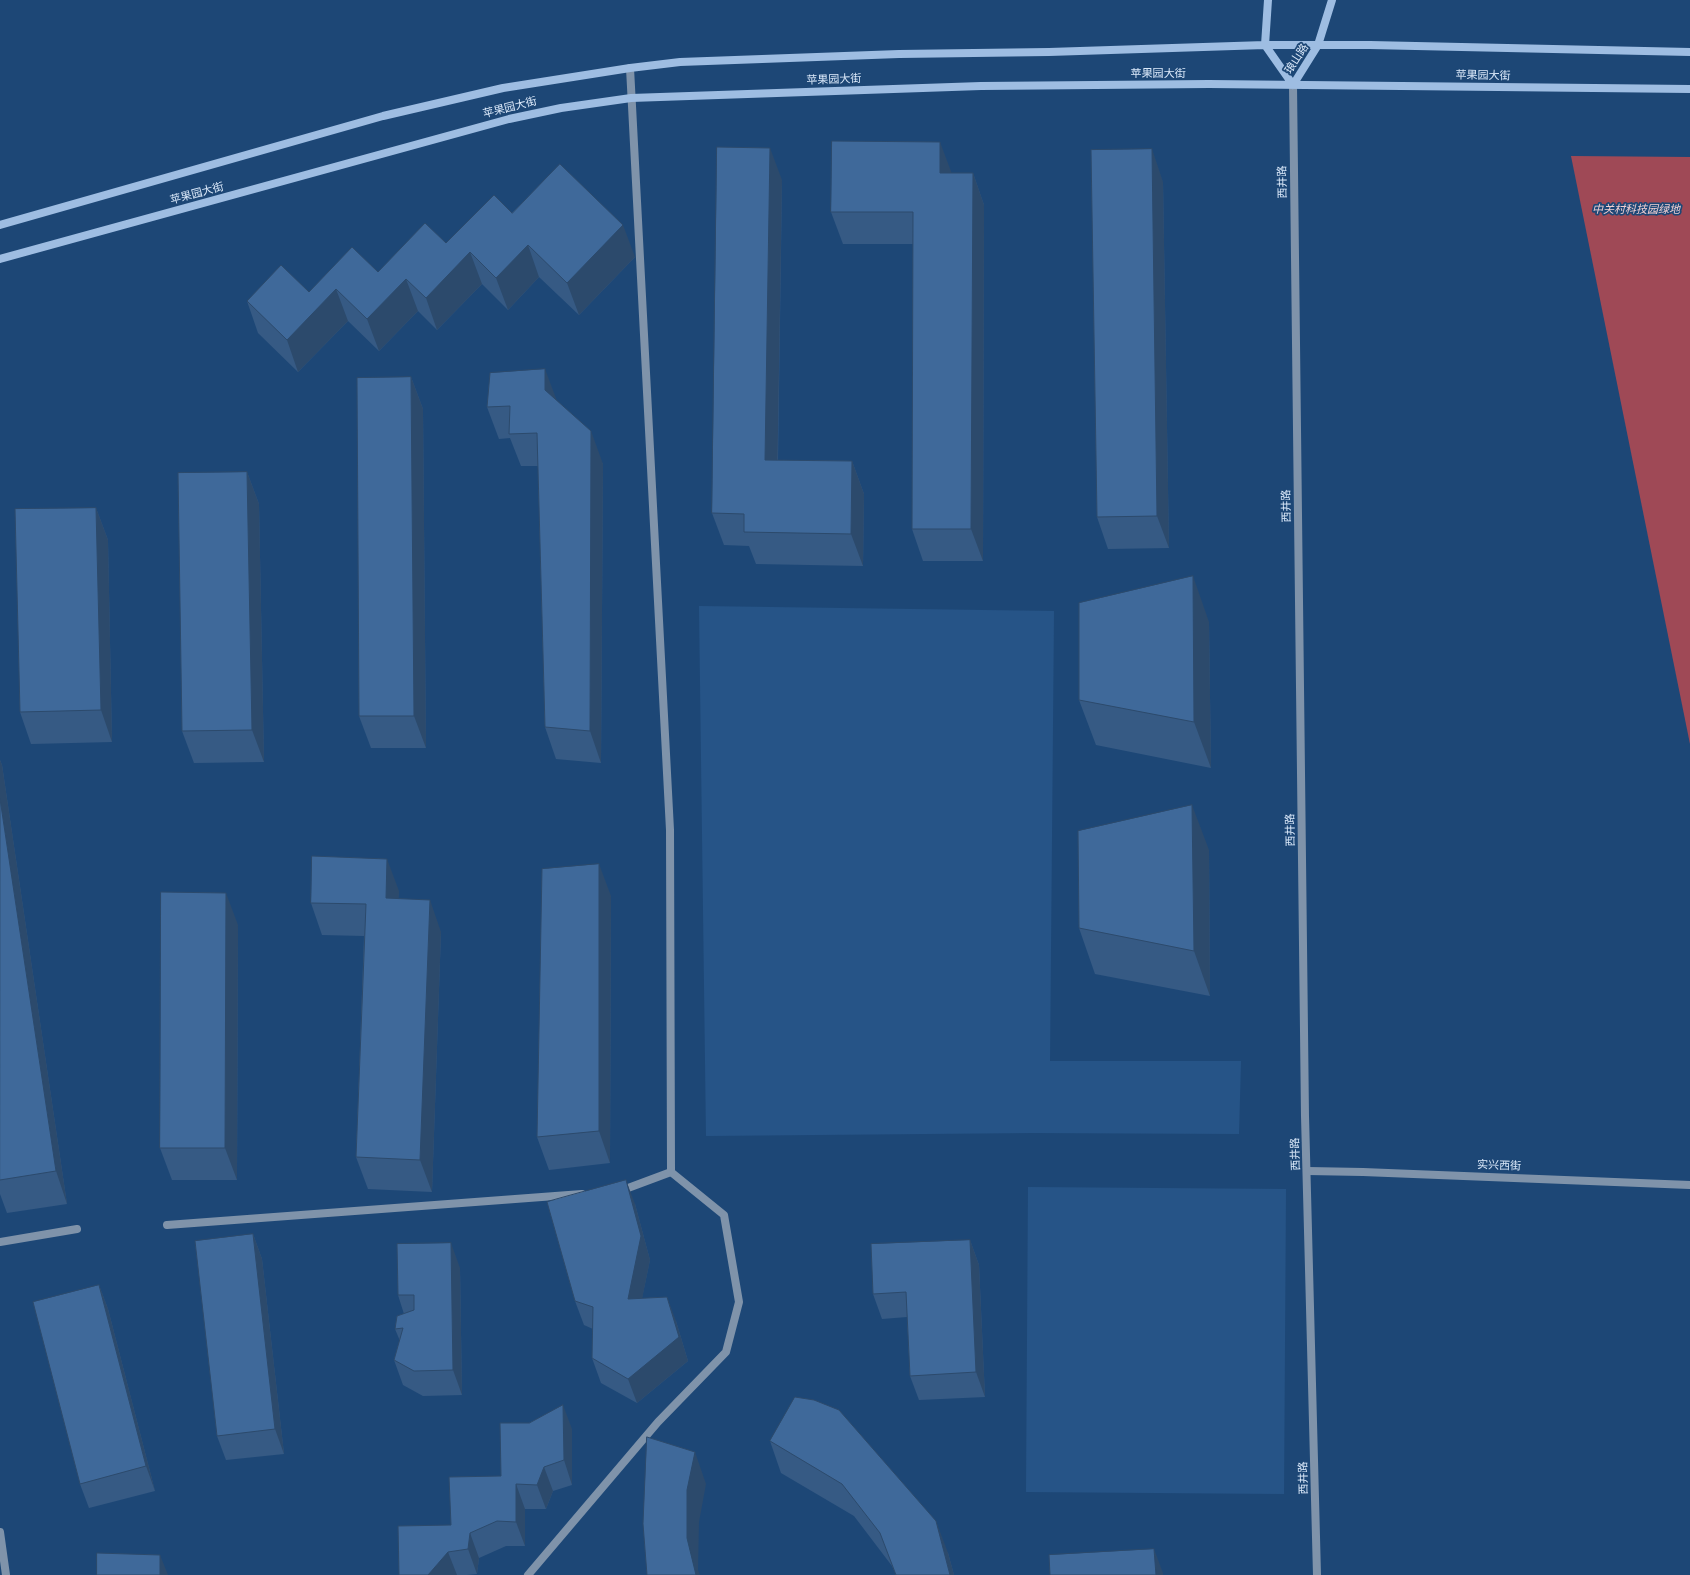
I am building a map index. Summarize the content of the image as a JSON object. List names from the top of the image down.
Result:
{
  "streets": {
    "main road": ["琅山路", "苹果园大街"],
    "street": ["西井路", "实兴西街"]
  },
  "crossings": [
    ["琅山路", "苹果园大街"],
    ["琅山路", "西井路"],
    ["苹果园大街", "西井路"],
    ["西井路", "实兴西街"]
  ],
  "parks": ["中关村科技园绿地"]
}
